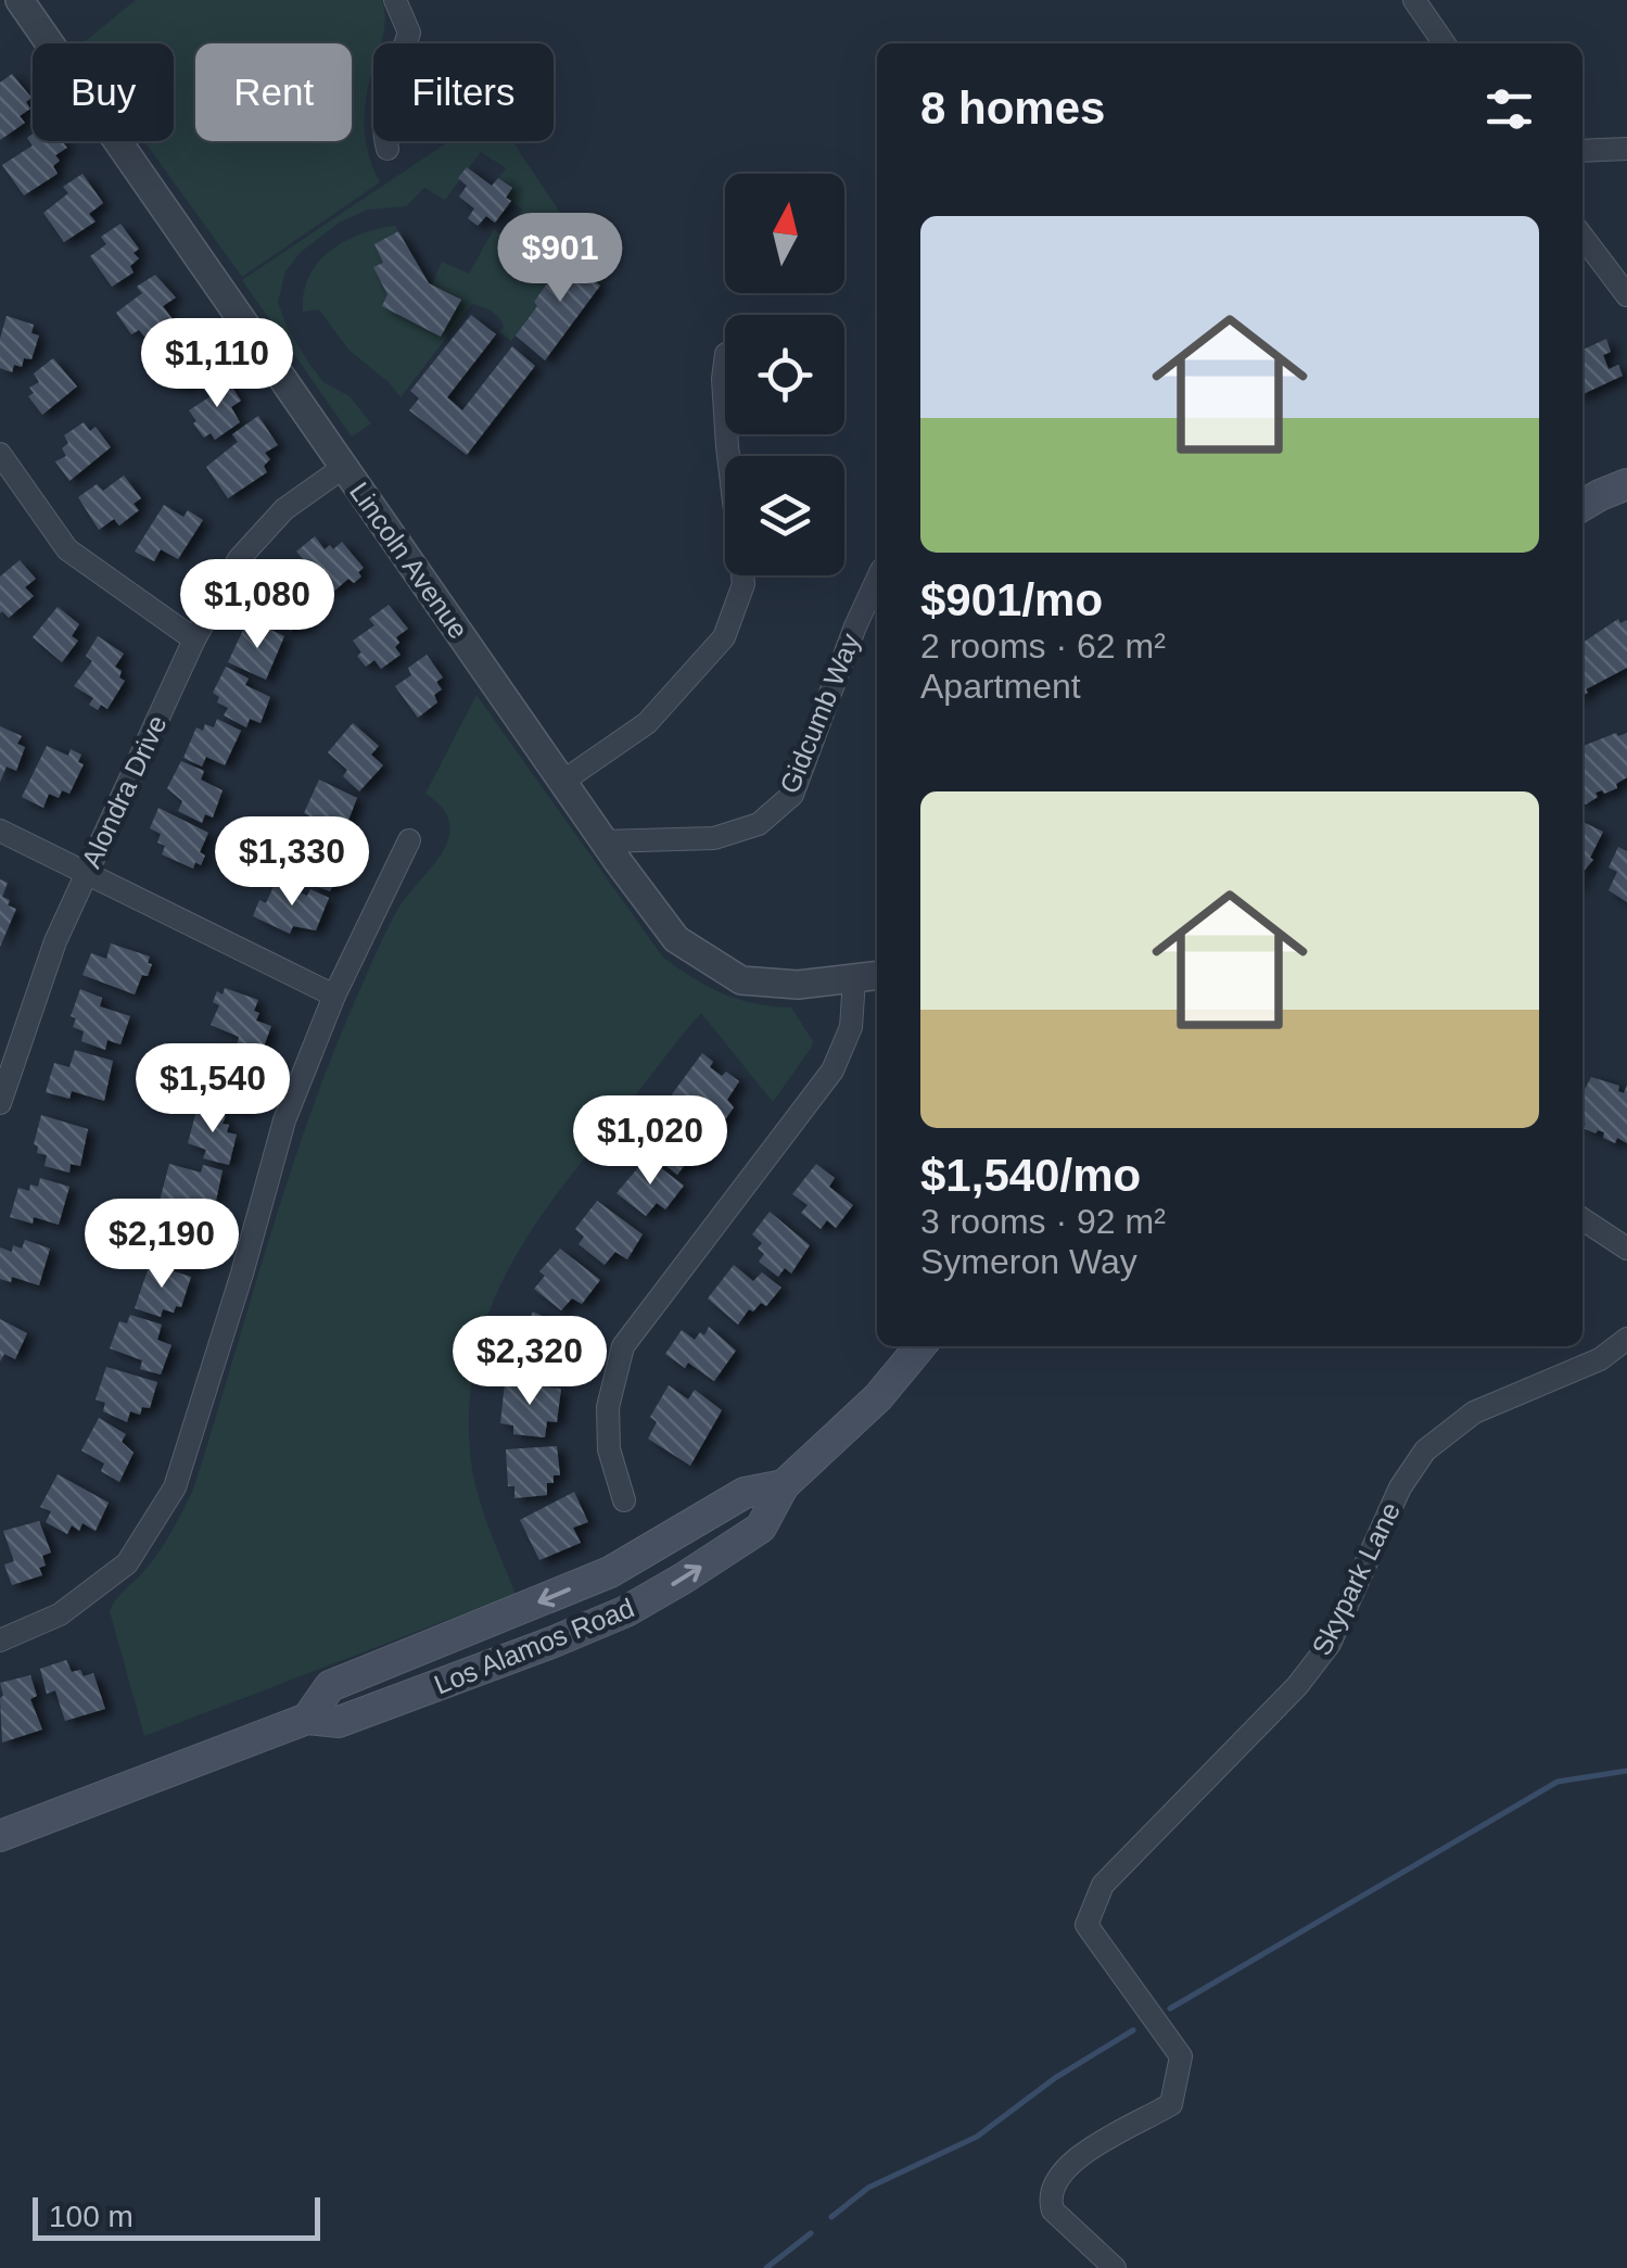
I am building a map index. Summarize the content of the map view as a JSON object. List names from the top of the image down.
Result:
{
  "streets": {
    "main road": ["Los Alamos Road"],
    "street": [
      "Lincoln Avenue",
      "Gidcumb Way",
      "Alondra Drive",
      "Skypark Lane"
    ]
  },
  "crossings": [
    ["Lincoln Avenue", "Gidcumb Way"],
    ["Lincoln Avenue", "Alondra Drive"]
  ],
  "scale_bar": "100 m",
  "north": "top",
  "page": {
    "chip": ["Buy", "Rent", "Filters"],
    "heading": "8 homes",
    "list": [
      {
        "name": "$901/mo",
        "note": "2 rooms · 62 m² · Apartment"
      },
      {
        "name": "$1,540/mo",
        "note": "3 rooms · 92 m² · Symeron Way"
      }
    ],
    "price": [
      "$901",
      "$1,110",
      "$1,080",
      "$1,330",
      "$1,540",
      "$1,020",
      "$2,190",
      "$2,320"
    ],
    "scale": "100 m"
  }
}
